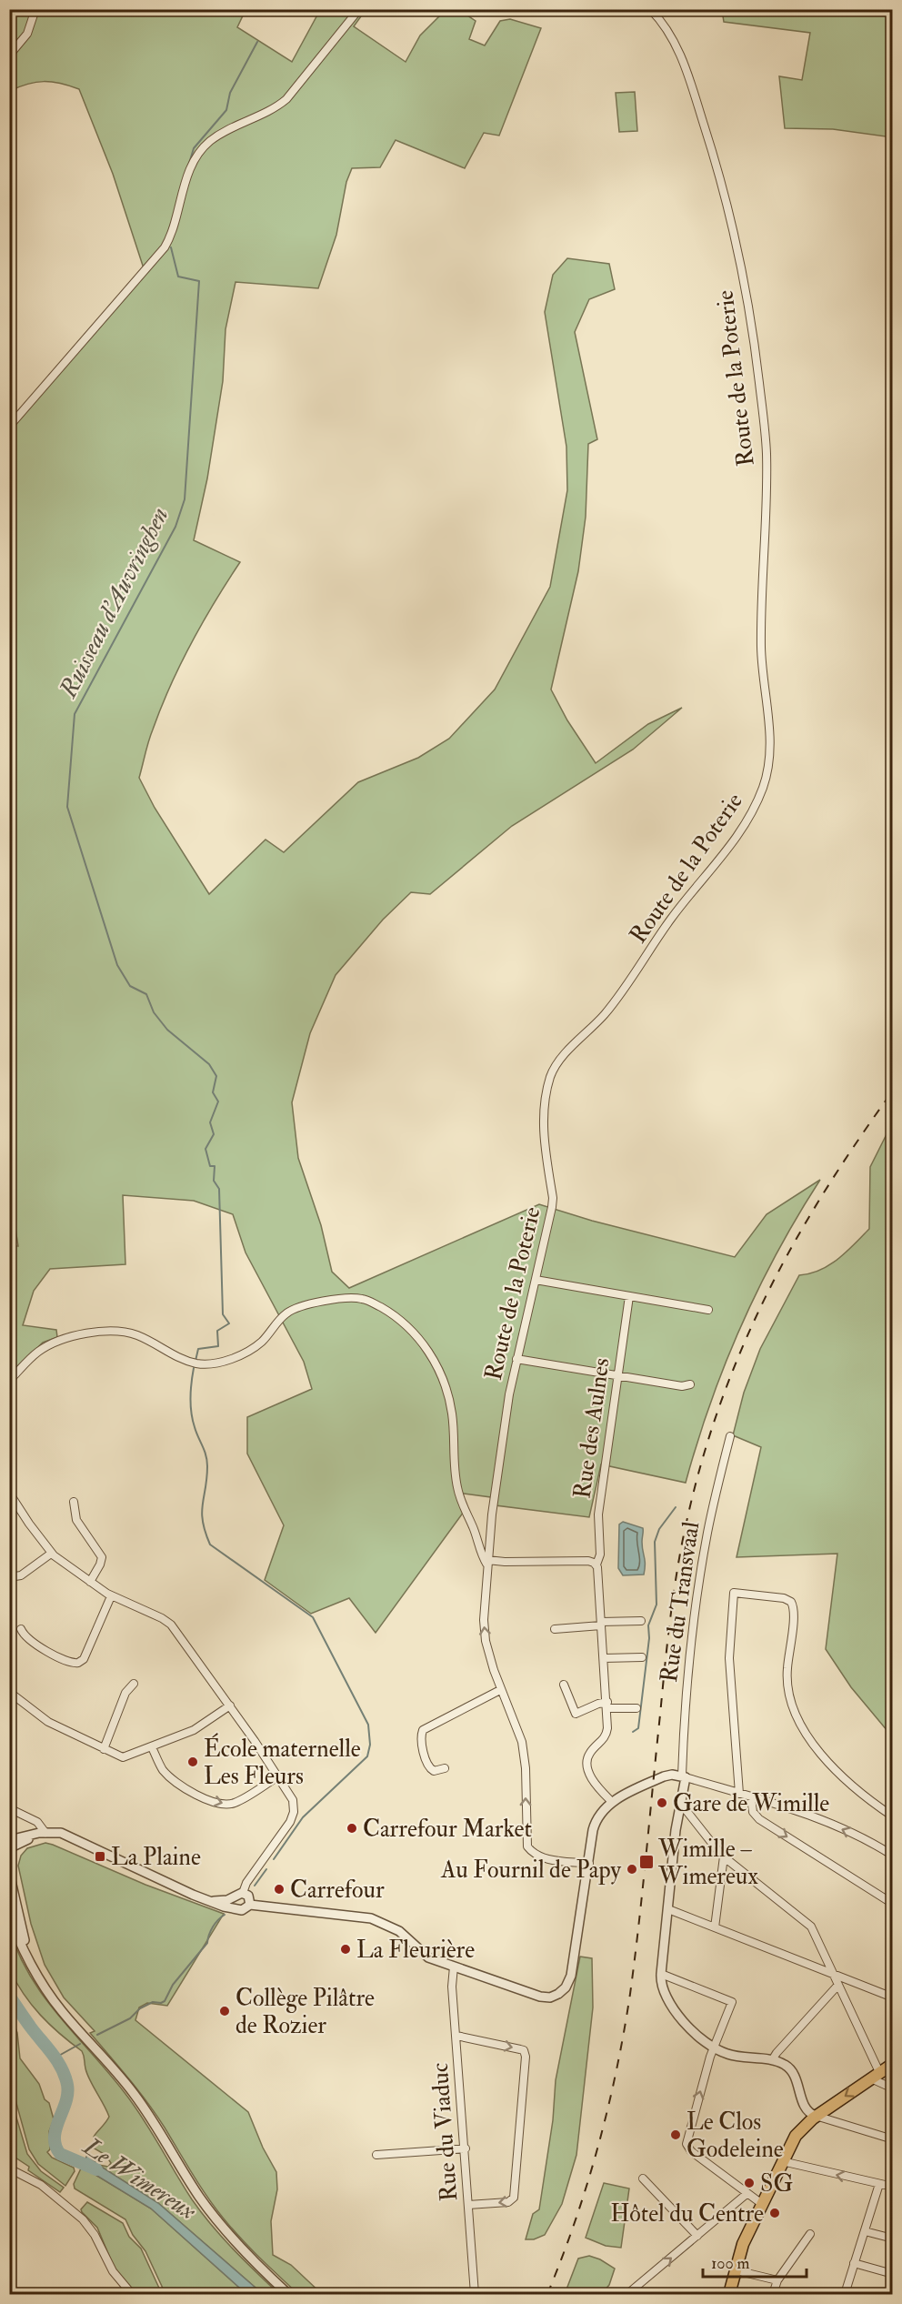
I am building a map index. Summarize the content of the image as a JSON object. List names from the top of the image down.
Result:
{
  "streets": {
    "street": [
      "Route de la Poterie",
      "Rue des Aulnes",
      "Rue du Transvaal",
      "Rue du Viaduc"
    ]
  },
  "water": ["Ruisseau d'Auvringhen", "Le Wimereux"],
  "places": {
    "other": [
      "École maternelle Les Fleurs",
      "Gare de Wimille",
      "Carrefour Market",
      "Au Fournil de Papy",
      "Carrefour",
      "La Fleurière",
      "Collège Pilâtre de Rozier",
      "Le Clos Godeleine",
      "SG",
      "Hôtel du Centre"
    ],
    "transit": ["La Plaine", "Wimille – Wimereux"]
  },
  "scale_bar": "100 m"
}
